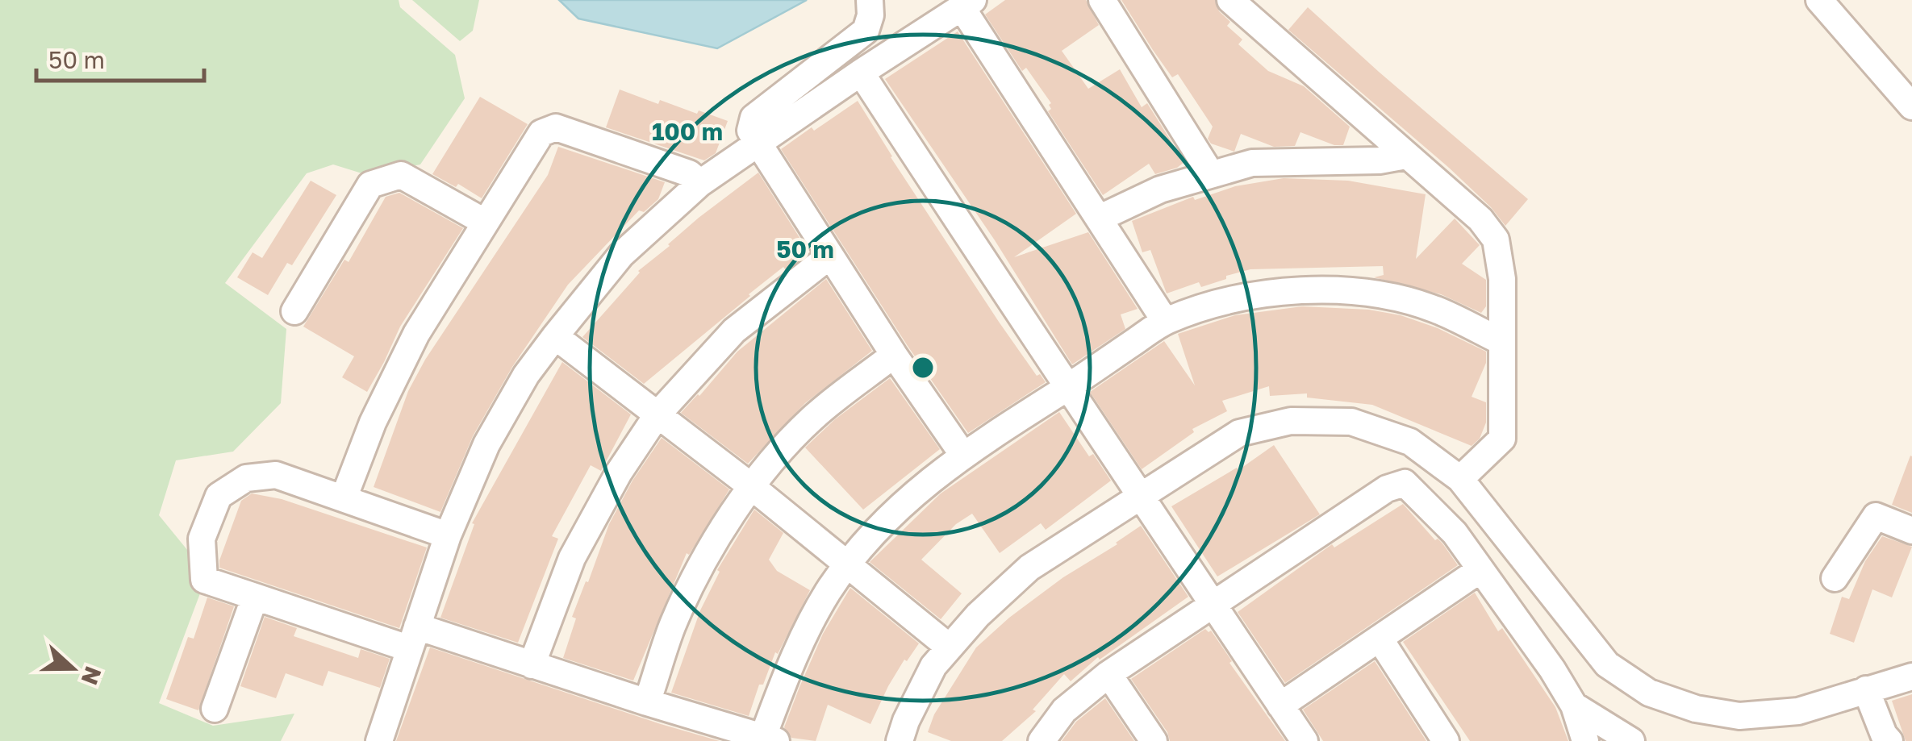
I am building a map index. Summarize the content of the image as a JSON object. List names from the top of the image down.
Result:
{
  "scale_bar": "50 m",
  "north": "right",
  "rings": ["100 m", "50 m"]
}
